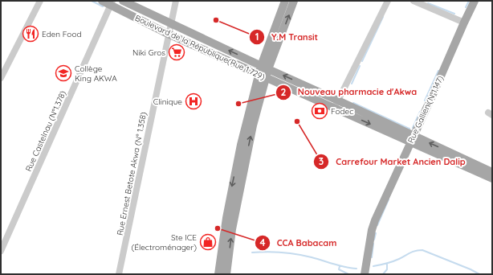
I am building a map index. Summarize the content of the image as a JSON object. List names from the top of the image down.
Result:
{
  "streets": {
    "main road": ["Boulevard de la République(Rue 1.729)", "Rue Gallieni(N°1.147)"],
    "street": ["Rue Castelnau (N°1.378)", "Rue Ernest Betote Akwa (N° 1.358)"]
  },
  "crossings": [
    ["Boulevard de la République(Rue 1.729)", "Rue Gallieni(N°1.147)"],
    ["Boulevard de la République(Rue 1.729)", "Rue Castelnau (N°1.378)"],
    ["Boulevard de la République(Rue 1.729)", "Rue Ernest Betote Akwa (N° 1.358)"]
  ],
  "places": {
    "other": [
      "Y.M Transit",
      "Nouveau pharmacie d'Akwa",
      "Carrefour Market Ancien Dalip",
      "CCA Babacam"
    ],
    "restaurant": ["Eden Food"],
    "supermarket": ["Niki Gros"],
    "school or university": ["Collège King AKWA"],
    "hospital": ["Clinique"],
    "bank": ["Fodec"],
    "shop": ["Ste ICE (Électroménager)"]
  }
}
